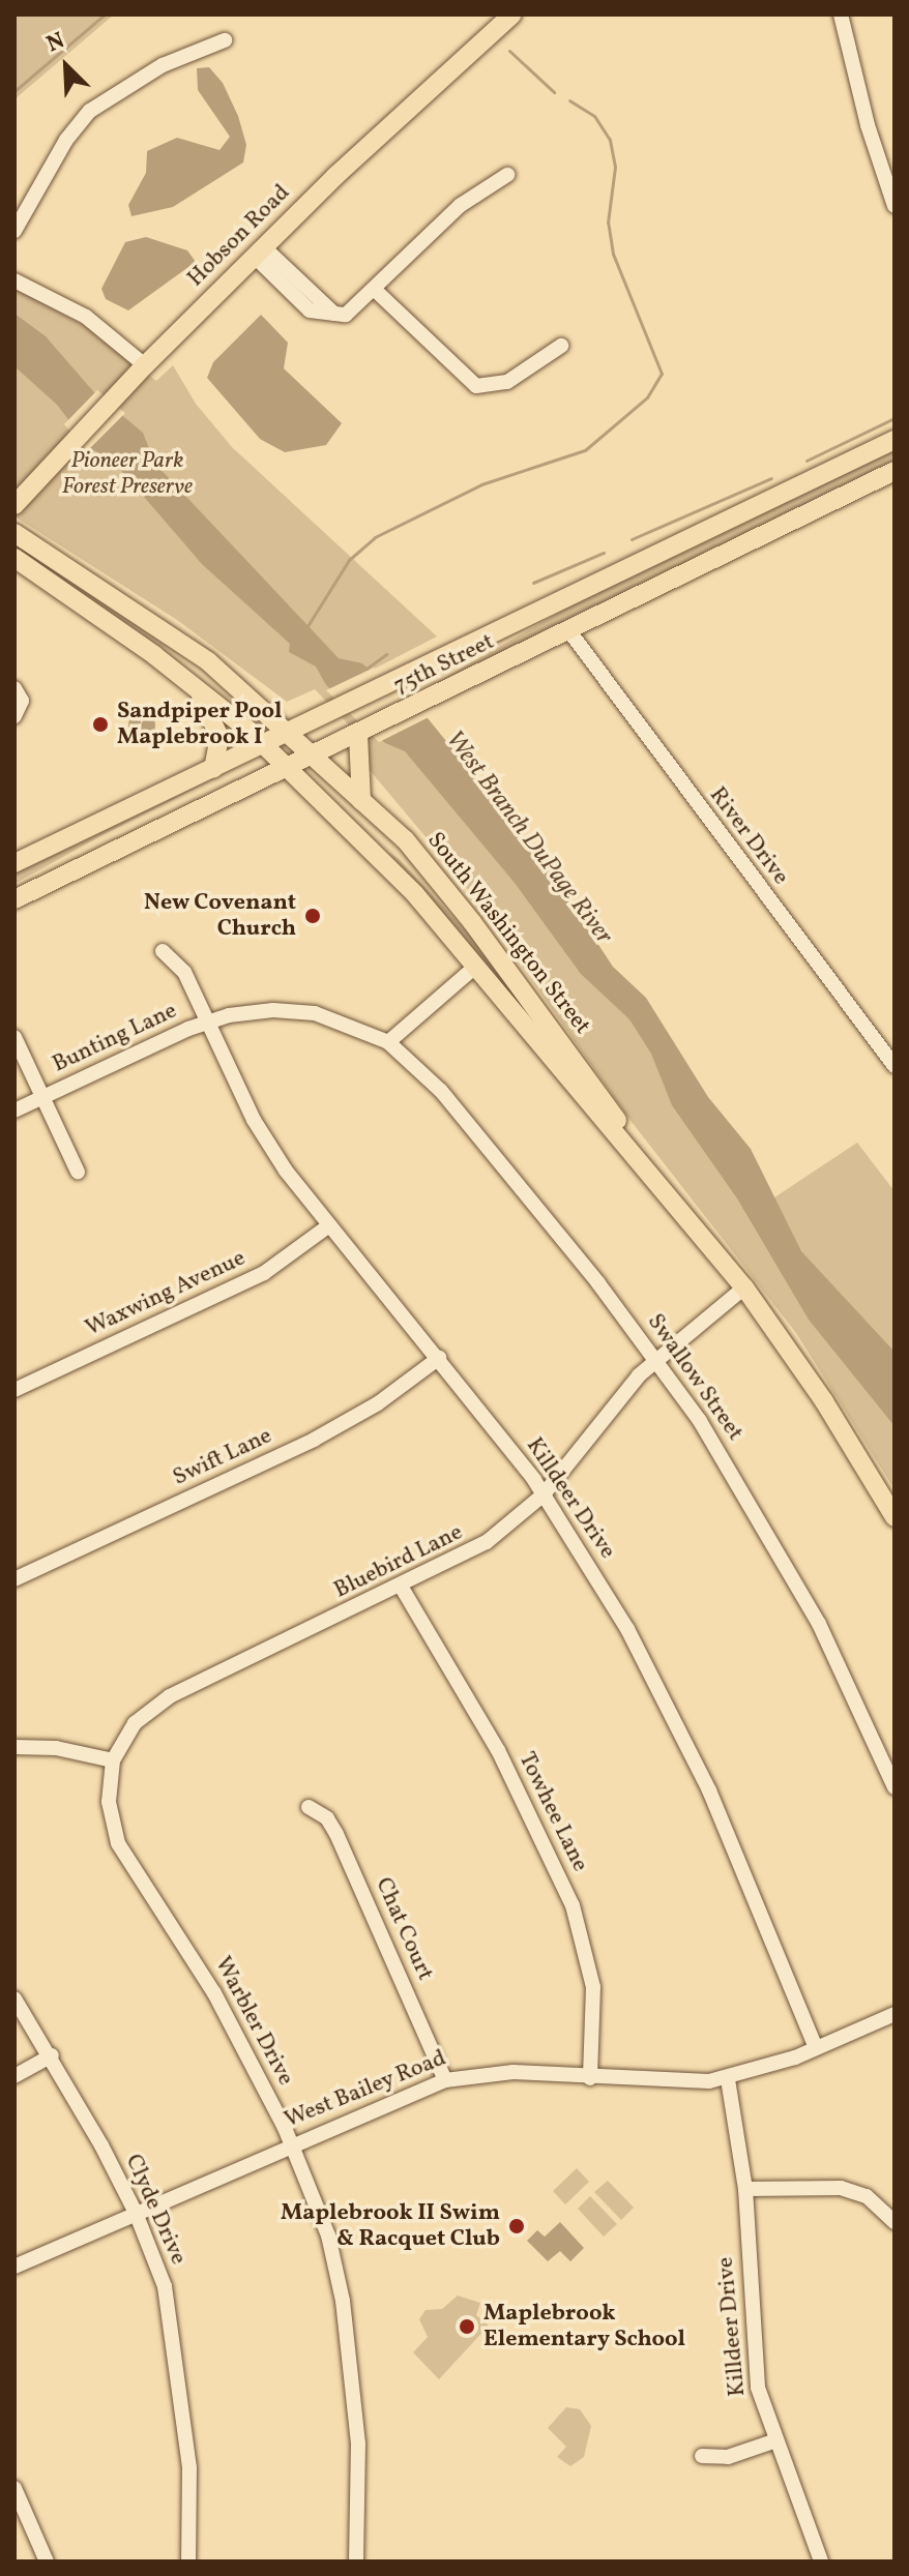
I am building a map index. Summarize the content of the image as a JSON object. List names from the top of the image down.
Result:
{
  "streets": {
    "main road": ["Hobson Road", "75th Street", "South Washington Street"],
    "street": [
      "River Drive",
      "Bunting Lane",
      "Waxwing Avenue",
      "Swallow Street",
      "Swift Lane",
      "Killdeer Drive",
      "Bluebird Lane",
      "Towhee Lane",
      "Chat Court",
      "Warbler Drive",
      "West Bailey Road",
      "Clyde Drive"
    ]
  },
  "crossings": [
    ["75th Street", "River Drive"],
    ["75th Street", "South Washington Street"],
    ["South Washington Street", "Bluebird Lane"],
    ["Bunting Lane", "Swallow Street"],
    ["Bunting Lane", "Killdeer Drive"],
    ["Waxwing Avenue", "Killdeer Drive"],
    ["Swallow Street", "Bluebird Lane"],
    ["Swift Lane", "Killdeer Drive"],
    ["Killdeer Drive", "Bluebird Lane"],
    ["Killdeer Drive", "West Bailey Road"],
    ["Bluebird Lane", "Towhee Lane"],
    ["Bluebird Lane", "Warbler Drive"],
    ["Towhee Lane", "West Bailey Road"],
    ["Chat Court", "West Bailey Road"],
    ["Warbler Drive", "West Bailey Road"],
    ["West Bailey Road", "Clyde Drive"]
  ],
  "water": ["West Branch DuPage River"],
  "parks": ["Pioneer Park Forest Preserve"],
  "places": [
    "Sandpiper Pool Maplebrook I",
    "New Covenant Church",
    "Maplebrook II Swim & Racquet Club",
    "Maplebrook Elementary School"
  ],
  "north": "top left"
}
